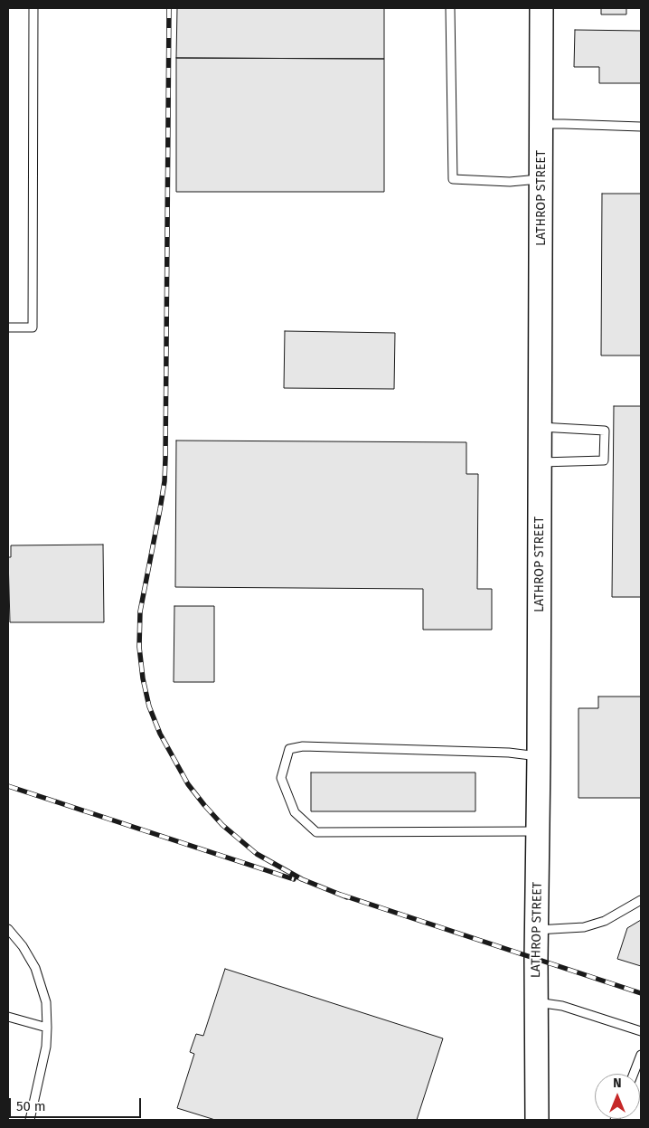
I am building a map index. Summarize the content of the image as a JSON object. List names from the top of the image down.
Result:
{
  "streets": {
    "street": ["LATHROP STREET"]
  },
  "scale_bar": "50 m",
  "north": "top"
}
